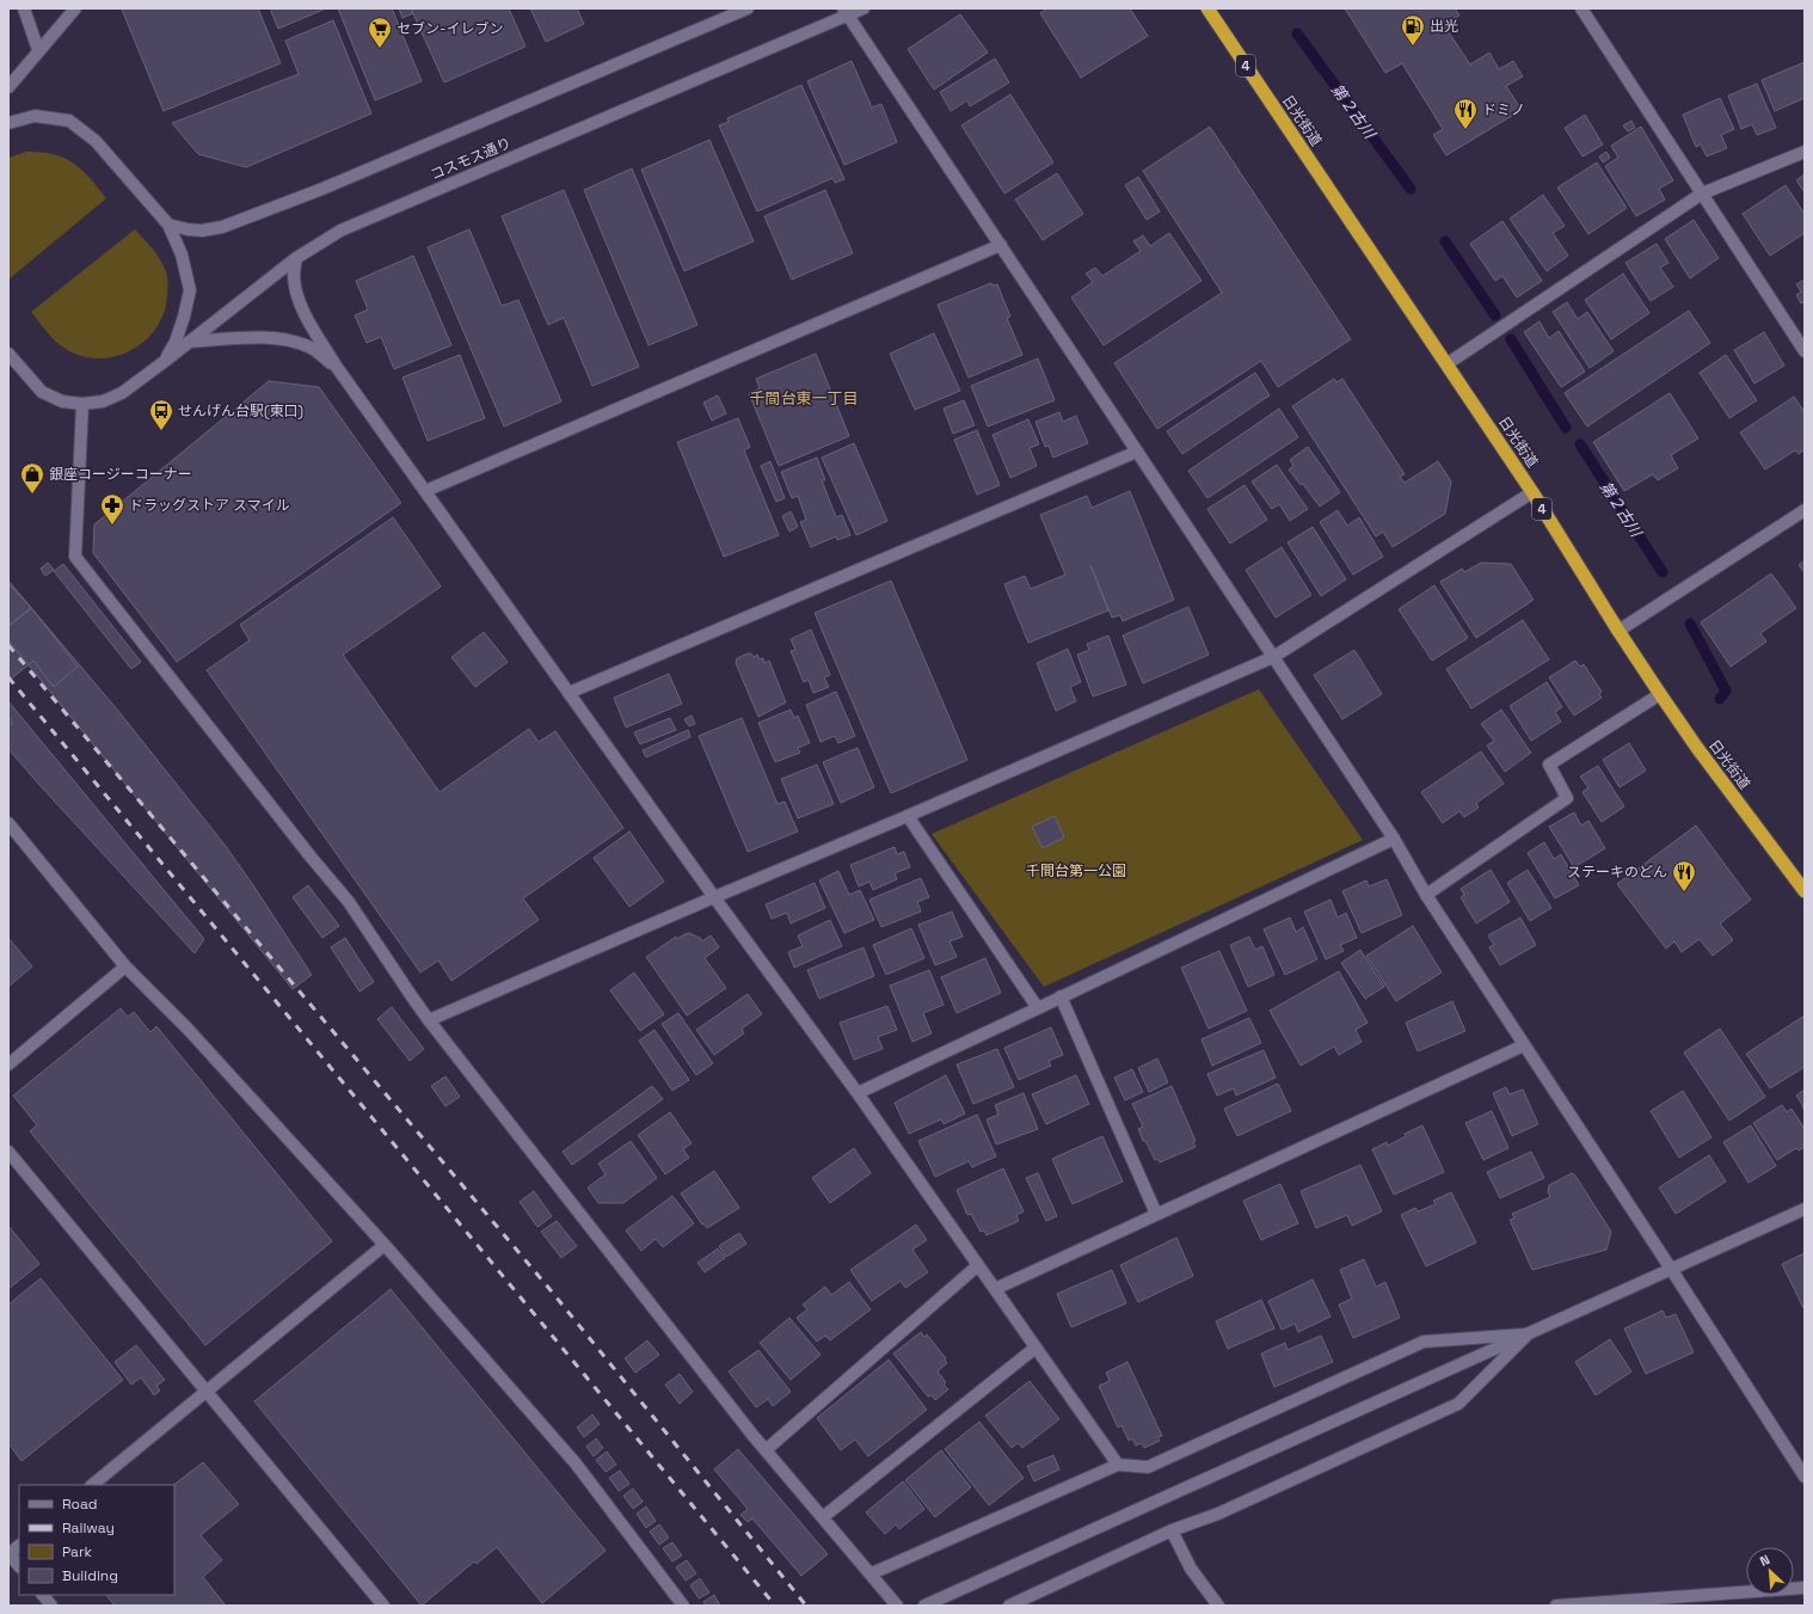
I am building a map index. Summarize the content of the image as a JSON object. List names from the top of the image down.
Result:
{
  "streets": {
    "highway": ["4", "日光街道"],
    "street": ["コスモス通り"]
  },
  "districts": ["千間台東一丁目"],
  "water": ["第２古川"],
  "parks": ["千間台第一公園"],
  "places": {
    "fuel station": ["出光"],
    "supermarket": ["セブン-イレブン"],
    "restaurant": ["ドミノ", "ステーキのどん"],
    "bus stop": ["せんげん台駅(東口)"],
    "shop": ["銀座コージーコーナー"],
    "pharmacy": ["ドラッグストア スマイル"]
  },
  "legend": [
    "Road",
    "Railway",
    "Park",
    "Building"
  ],
  "north": "top left"
}
